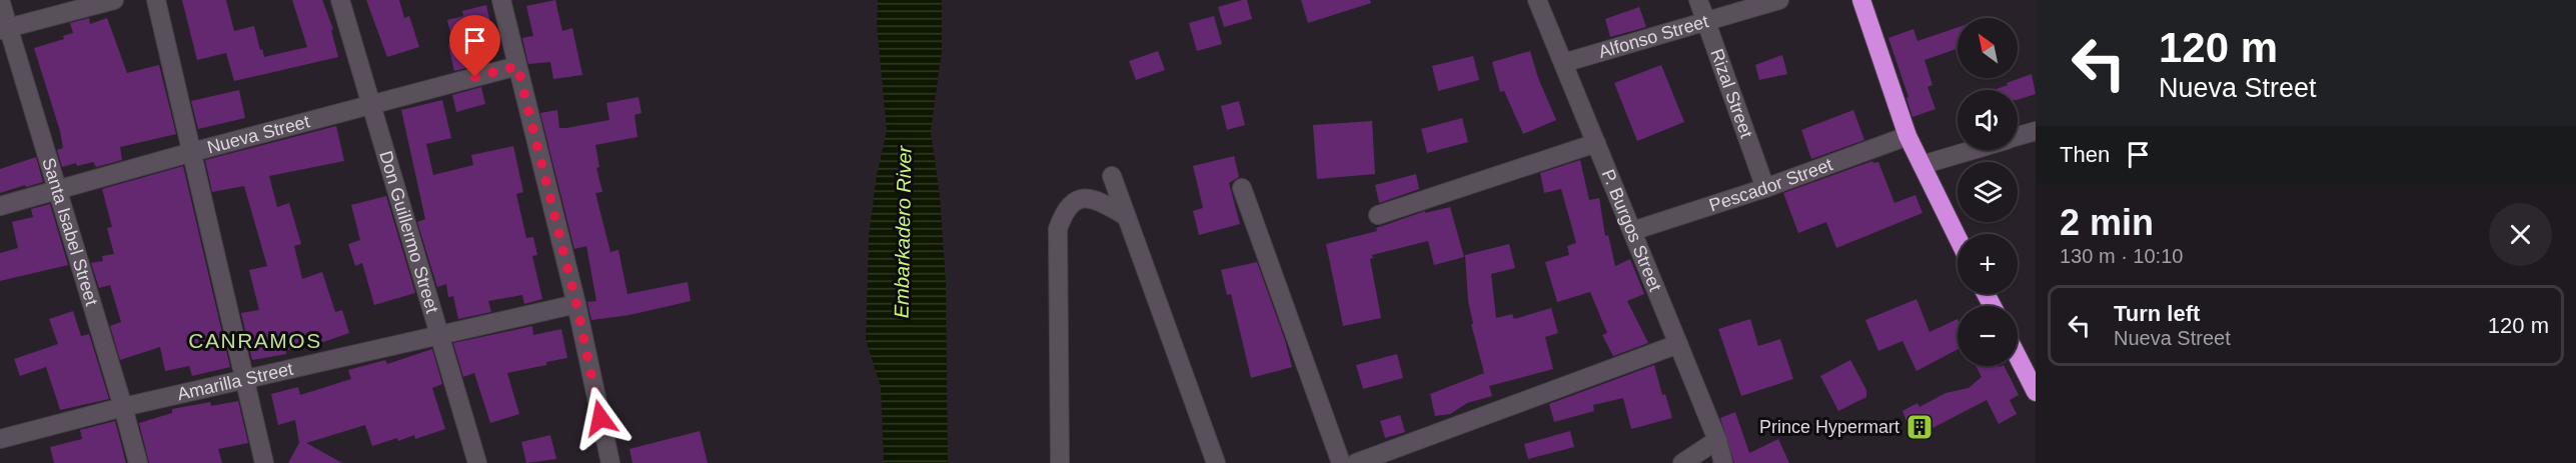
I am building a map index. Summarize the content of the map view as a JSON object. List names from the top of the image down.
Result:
{
  "streets": {
    "street": [
      "Alfonso Street",
      "Rizal Street",
      "Nueva Street",
      "Pescador Street",
      "Don Guillermo Street",
      "P. Burgos Street",
      "Santa Isabel Street",
      "Amarilla Street"
    ]
  },
  "crossings": [
    ["Alfonso Street", "Rizal Street"],
    ["Alfonso Street", "P. Burgos Street"],
    ["Rizal Street", "Pescador Street"],
    ["Nueva Street", "Don Guillermo Street"],
    ["Nueva Street", "Santa Isabel Street"],
    ["Pescador Street", "P. Burgos Street"],
    ["Don Guillermo Street", "Amarilla Street"],
    ["Santa Isabel Street", "Amarilla Street"]
  ],
  "districts": ["CANRAMOS"],
  "water": ["Embarkadero River"],
  "places": {
    "building": ["Prince Hypermart"]
  },
  "north": "top left",
  "page": {
    "turn": ["120 m", "Nueva Street"],
    "map_buttons": ["+", "−"],
    "then": "Then",
    "heading": ["2 min", "130 m · 10:10"],
    "list": [
      {
        "name": "Turn left",
        "note": "Nueva Street",
        "value": "120 m"
      }
    ]
  }
}
